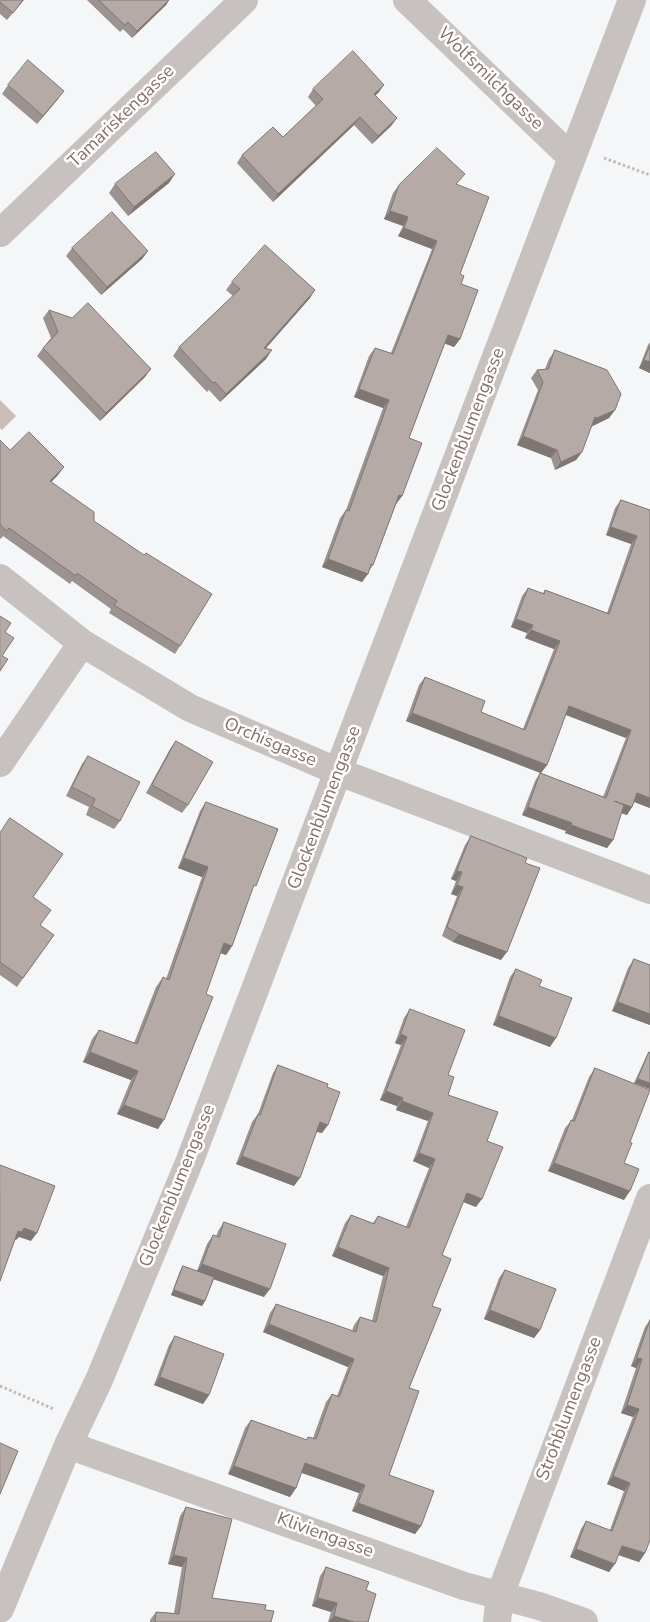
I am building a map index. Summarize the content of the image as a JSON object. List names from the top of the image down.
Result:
{
  "streets": {
    "street": [
      "Wolfsmilchgasse",
      "Tamariskengasse",
      "Glockenblumengasse",
      "Orchisgasse",
      "Strohblumengasse",
      "Kliviengasse"
    ]
  },
  "crossings": [
    ["Wolfsmilchgasse", "Glockenblumengasse"],
    ["Glockenblumengasse", "Orchisgasse"],
    ["Glockenblumengasse", "Kliviengasse"],
    ["Strohblumengasse", "Kliviengasse"]
  ]
}
